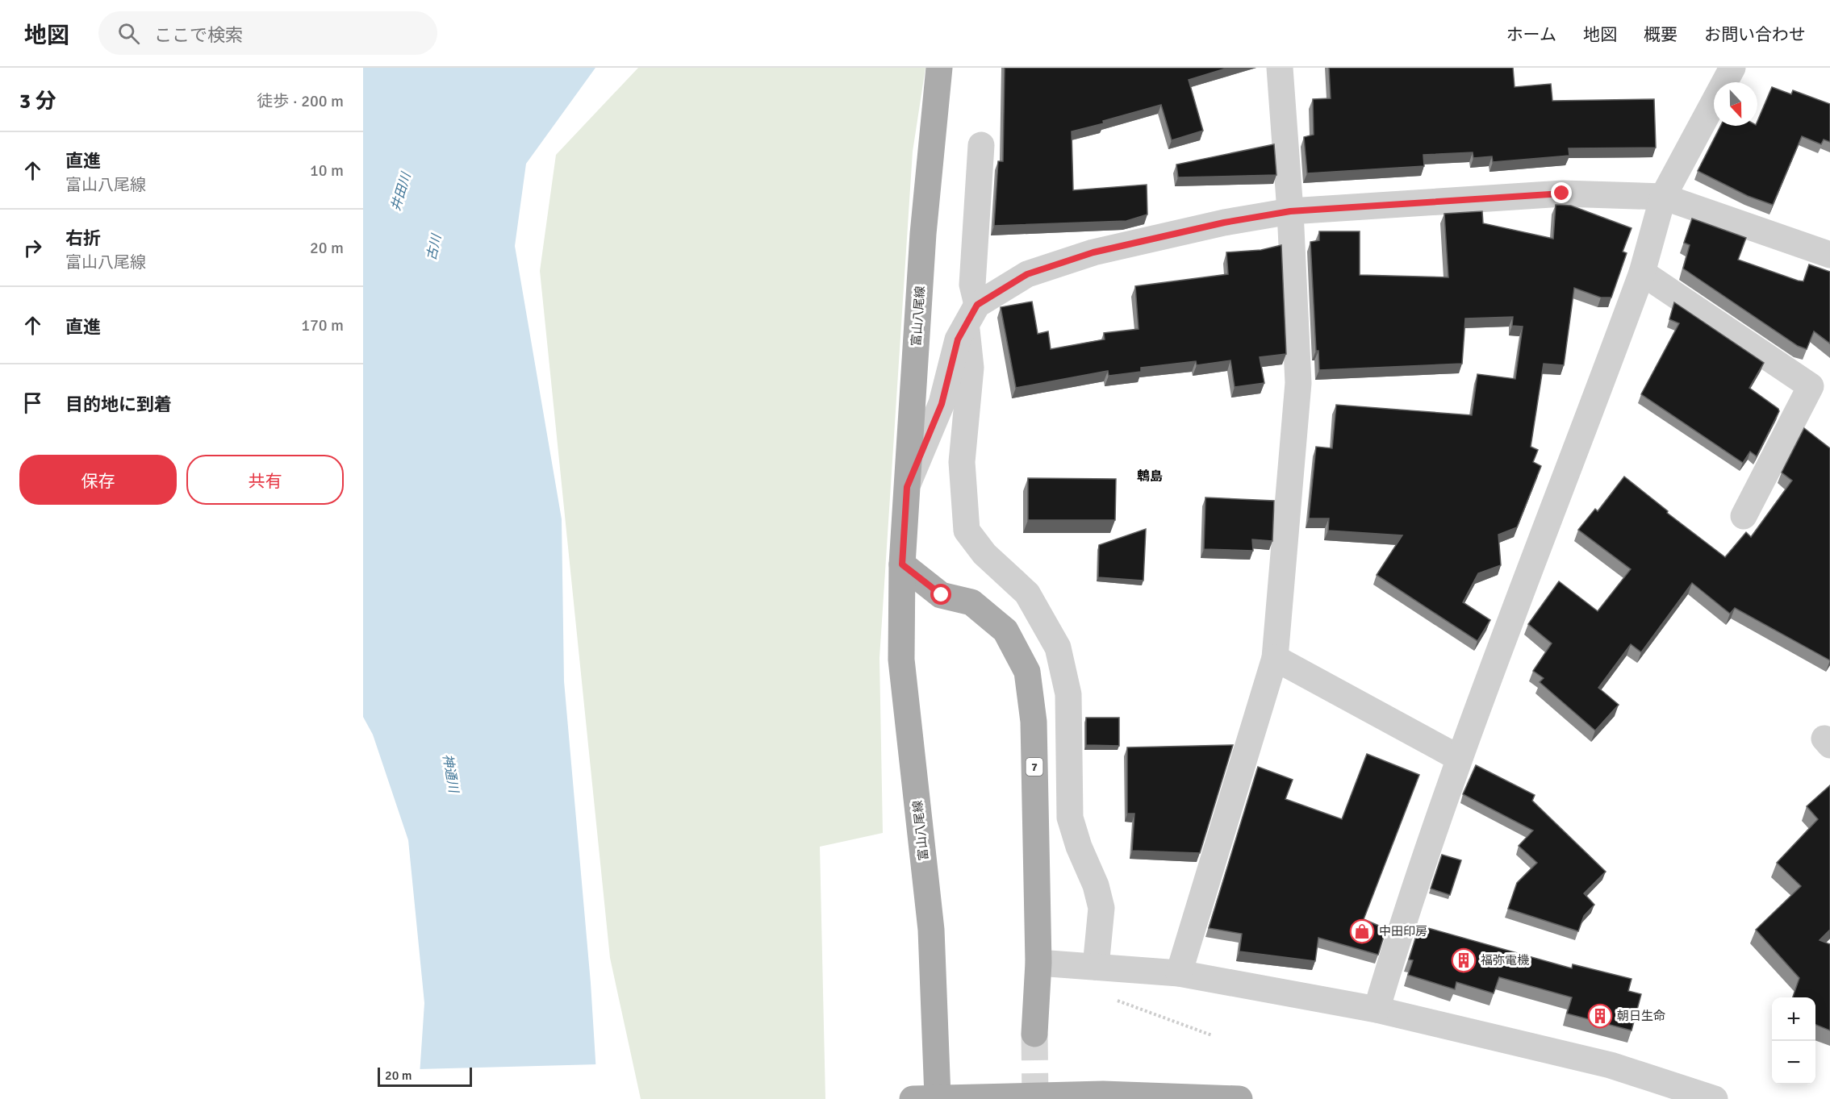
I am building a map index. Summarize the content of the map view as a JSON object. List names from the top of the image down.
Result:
{
  "streets": {
    "main road": ["富山八尾線", "7"]
  },
  "crossings": [
    ["富山八尾線", "7"]
  ],
  "districts": ["鵯島"],
  "water": ["井田川", "古川", "神通川"],
  "places": {
    "shop": ["中田印房"],
    "building": ["福弥電機", "朝日生命"]
  },
  "scale_bar": "20 m",
  "north": "bottom",
  "page": {
    "header": "地図",
    "search": "ここで検索",
    "nav": [
      "ホーム",
      "地図",
      "概要",
      "お問い合わせ"
    ],
    "heading": ["3 分", "徒歩 · 200 m"],
    "list": [
      ["直進", "富山八尾線", "10 m"],
      ["右折", "富山八尾線", "20 m"],
      ["直進", "170 m"],
      "目的地に到着"
    ],
    "buttons": ["保存", "共有"],
    "map_buttons": ["+", "−"],
    "scale": "20 m"
  }
}
